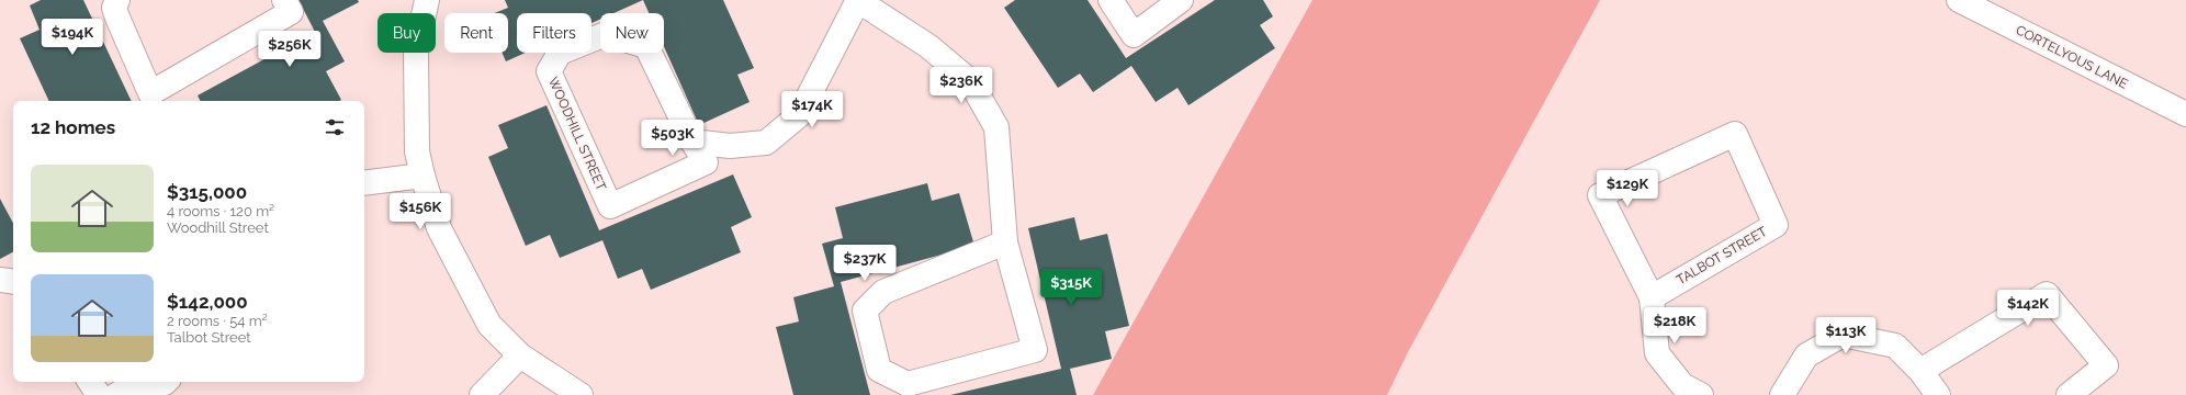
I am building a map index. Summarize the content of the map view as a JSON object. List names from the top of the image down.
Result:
{
  "streets": {
    "street": ["CORTELYOUS LANE", "WOODHILL STREET", "TALBOT STREET"]
  },
  "page": {
    "chip": [
      "Buy",
      "Rent",
      "Filters",
      "New"
    ],
    "price": [
      "$194K",
      "$256K",
      "$236K",
      "$174K",
      "$503K",
      "$129K",
      "$156K",
      "$237K",
      "$315K",
      "$142K",
      "$218K",
      "$113K"
    ],
    "heading": "12 homes",
    "list": [
      {
        "name": "$315,000",
        "note": "4 rooms · 120 m² · Woodhill Street"
      },
      {
        "name": "$142,000",
        "note": "2 rooms · 54 m² · Talbot Street"
      }
    ]
  }
}
